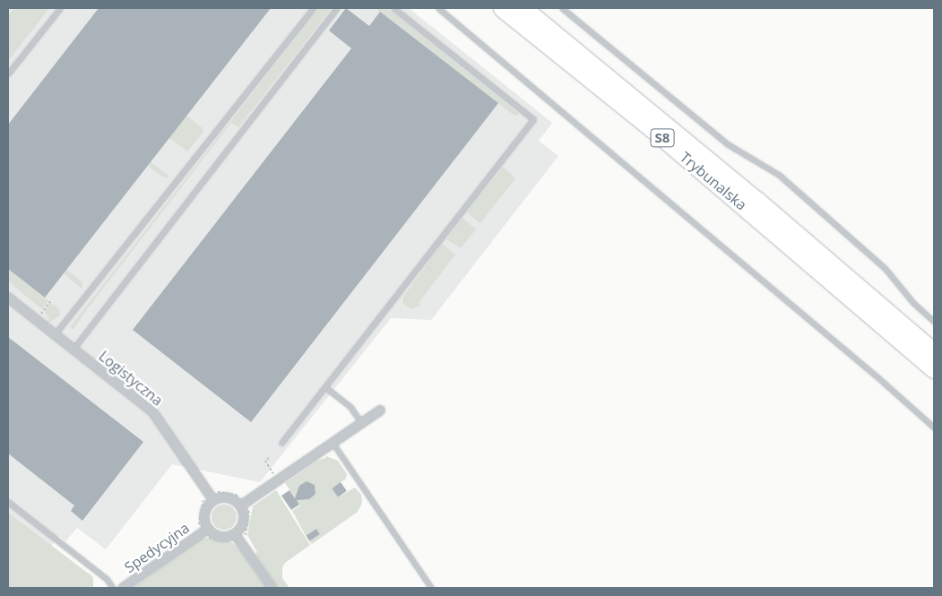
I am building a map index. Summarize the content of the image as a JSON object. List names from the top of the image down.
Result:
{
  "streets": {
    "highway": ["S8", "Trybunalska"],
    "street": ["Logistyczna", "Spedycyjna"]
  },
  "crossings": [
    ["Logistyczna", "Spedycyjna"]
  ]
}
